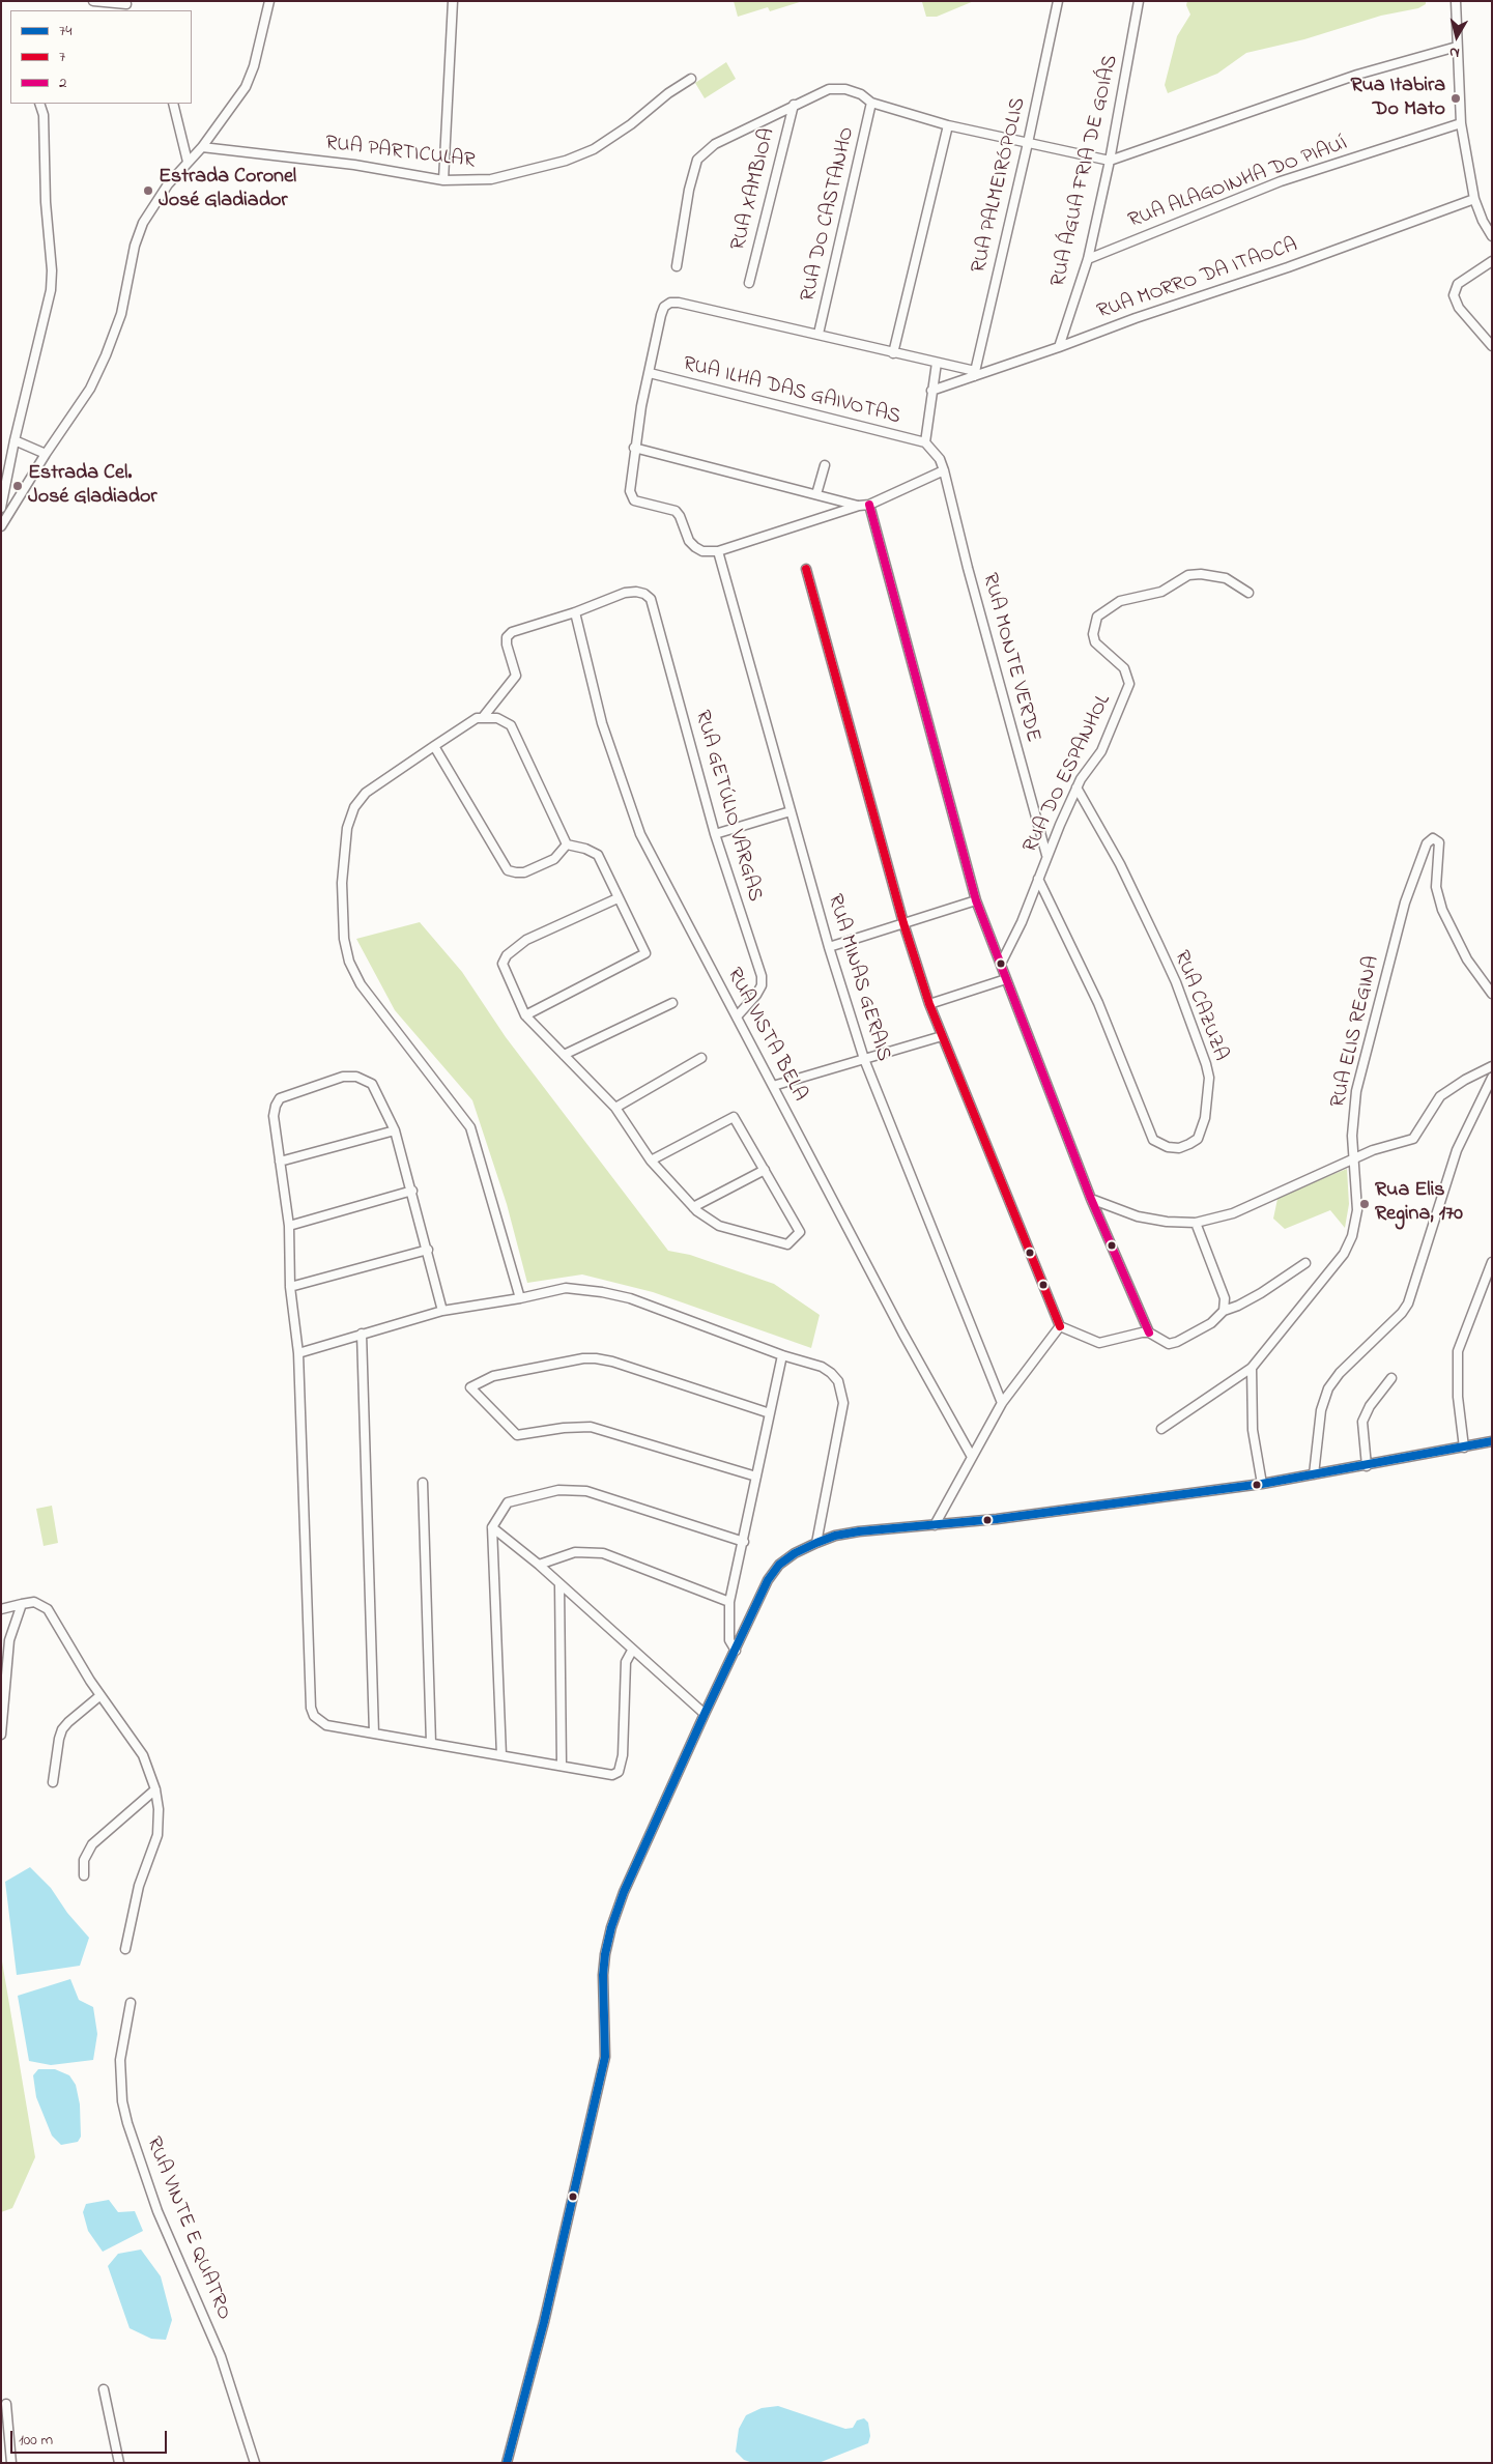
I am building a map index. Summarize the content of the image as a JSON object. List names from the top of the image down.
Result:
{
  "streets": {
    "street": [
      "RUA PARTICULAR",
      "RUA ÁGUA FRIA DE GOIÁS",
      "RUA ALAGOINHA DO PIAUÍ",
      "RUA PALMEIRÓPOLIS",
      "RUA XAMBIOA",
      "RUA DO CASTANHO",
      "RUA MORRO DA ITAOCA",
      "RUA ILHA DAS GAIVOTAS",
      "RUA MONTE VERDE",
      "RUA DO ESPANHOL",
      "RUA GETÚLIO VARGAS",
      "RUA MINAS GERAIS",
      "RUA CAZUZA",
      "RUA ELIS REGINA",
      "RUA VISTA BELA",
      "RUA VINTE E QUATRO"
    ]
  },
  "crossings": [
    ["RUA ÁGUA FRIA DE GOIÁS", "RUA ALAGOINHA DO PIAUÍ"],
    ["RUA ÁGUA FRIA DE GOIÁS", "RUA MORRO DA ITAOCA"],
    ["RUA PALMEIRÓPOLIS", "RUA MORRO DA ITAOCA"],
    ["RUA ILHA DAS GAIVOTAS", "RUA MONTE VERDE"],
    ["RUA MONTE VERDE", "RUA DO ESPANHOL"],
    ["RUA DO ESPANHOL", "RUA CAZUZA"],
    ["RUA GETÚLIO VARGAS", "RUA VISTA BELA"]
  ],
  "places": [
    "Rua Itabira Do Mato",
    "Estrada Coronel José Gladiador",
    "Estrada Cel. José Gladiador",
    "Rua Elis Regina, 170"
  ],
  "lines": ["transit line 2", "transit line 7", "transit line 74"],
  "legend": ["74", "7", "2"],
  "scale_bar": "100 m",
  "north": "bottom"
}
